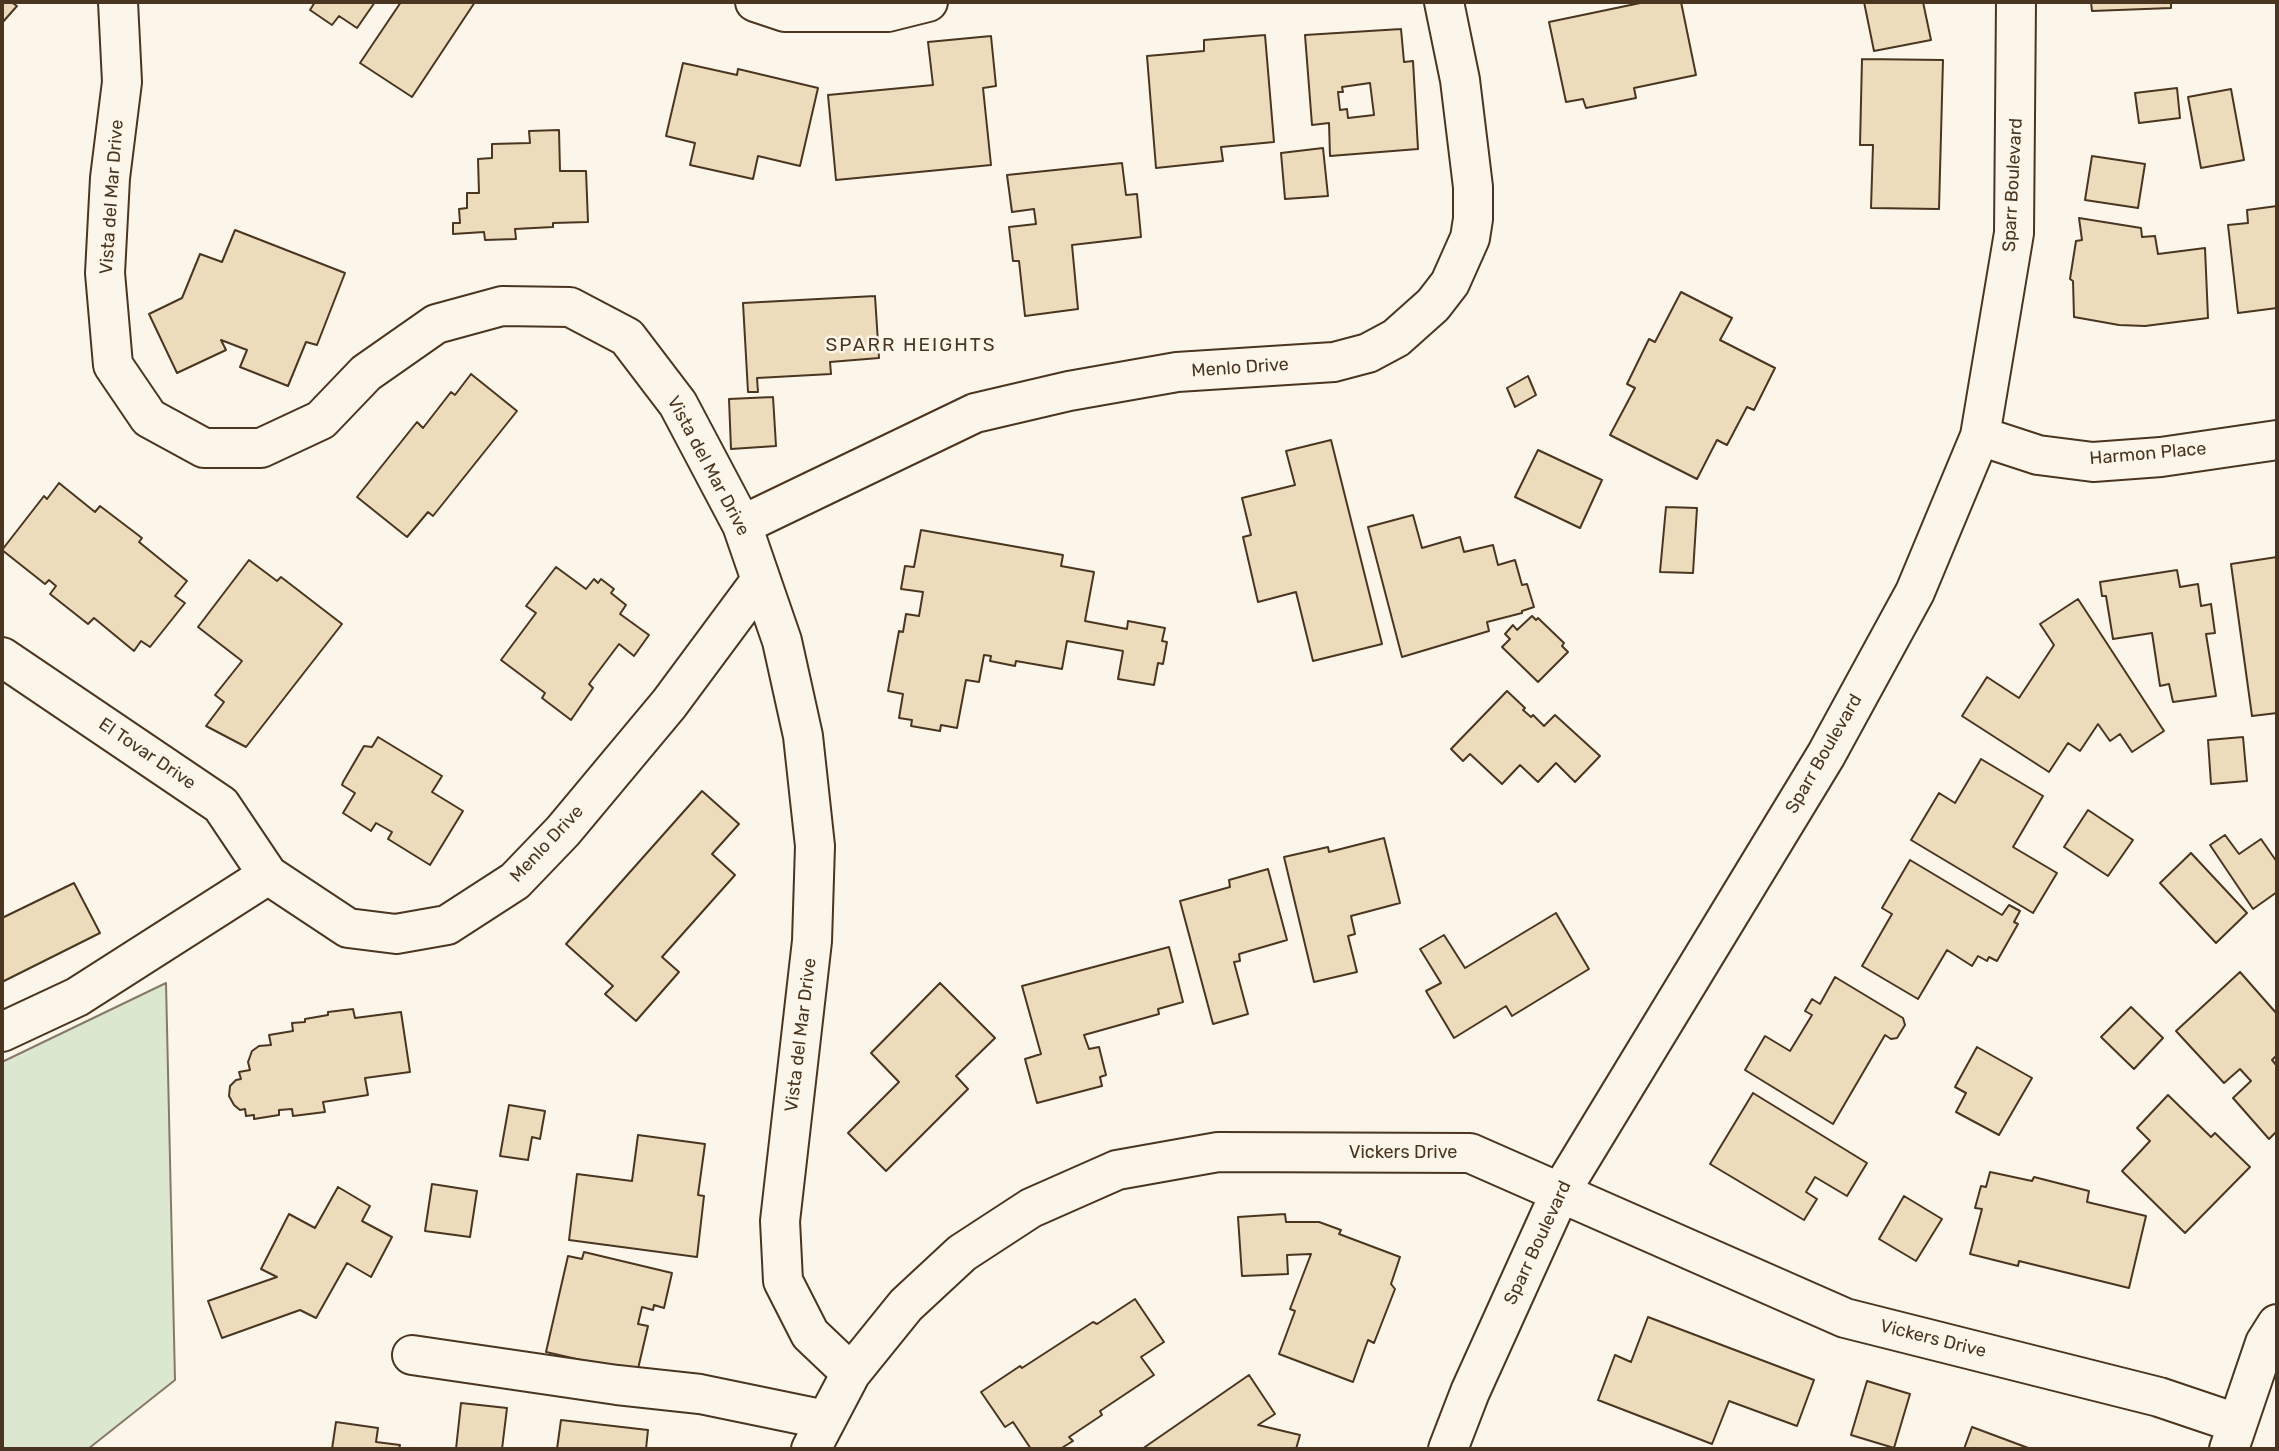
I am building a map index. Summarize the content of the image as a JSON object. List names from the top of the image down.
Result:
{
  "streets": {
    "street": [
      "Sparr Boulevard",
      "Vista del Mar Drive",
      "Menlo Drive",
      "Harmon Place",
      "El Tovar Drive",
      "Vickers Drive"
    ]
  },
  "crossings": [
    ["Sparr Boulevard", "Harmon Place"],
    ["Sparr Boulevard", "Vickers Drive"],
    ["Vista del Mar Drive", "Menlo Drive"],
    ["Vista del Mar Drive", "Vickers Drive"],
    ["Menlo Drive", "El Tovar Drive"]
  ],
  "districts": ["SPARR HEIGHTS"]
}
